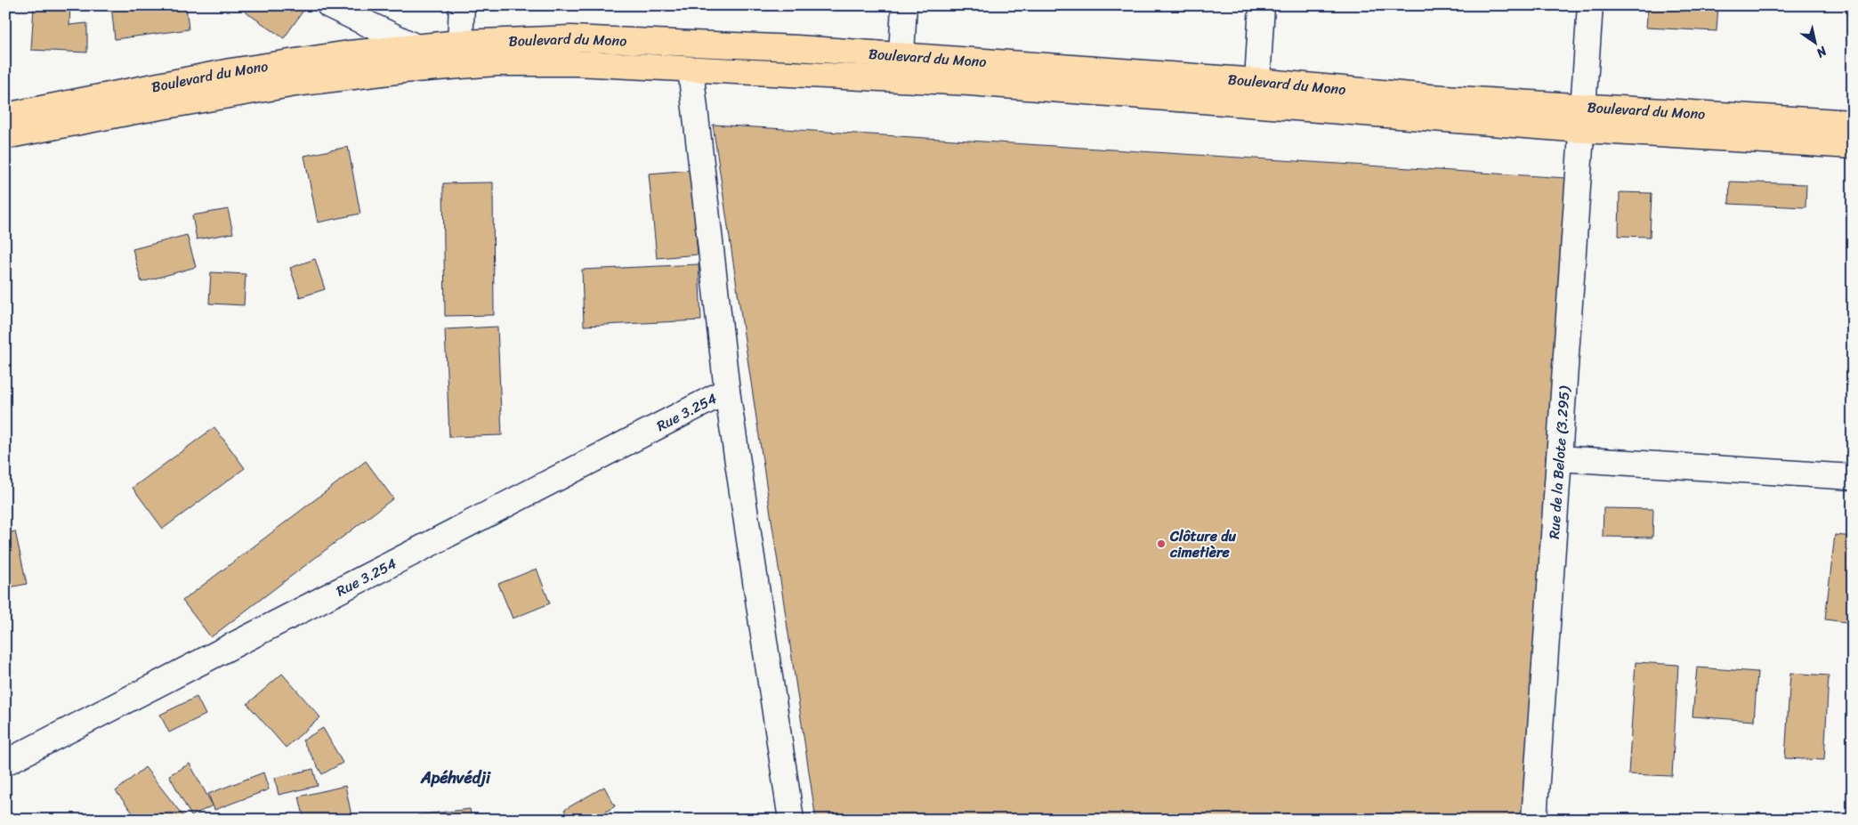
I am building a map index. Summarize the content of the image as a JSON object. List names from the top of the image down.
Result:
{
  "streets": {
    "main road": ["Boulevard du Mono"],
    "street": ["Rue 3.254", "Rue de la Belote (3.295)"]
  },
  "crossings": [
    ["Boulevard du Mono", "Rue de la Belote (3.295)"]
  ],
  "districts": ["Apéhvédji"],
  "places": ["Clôture du cimetière"],
  "north": "bottom right"
}
